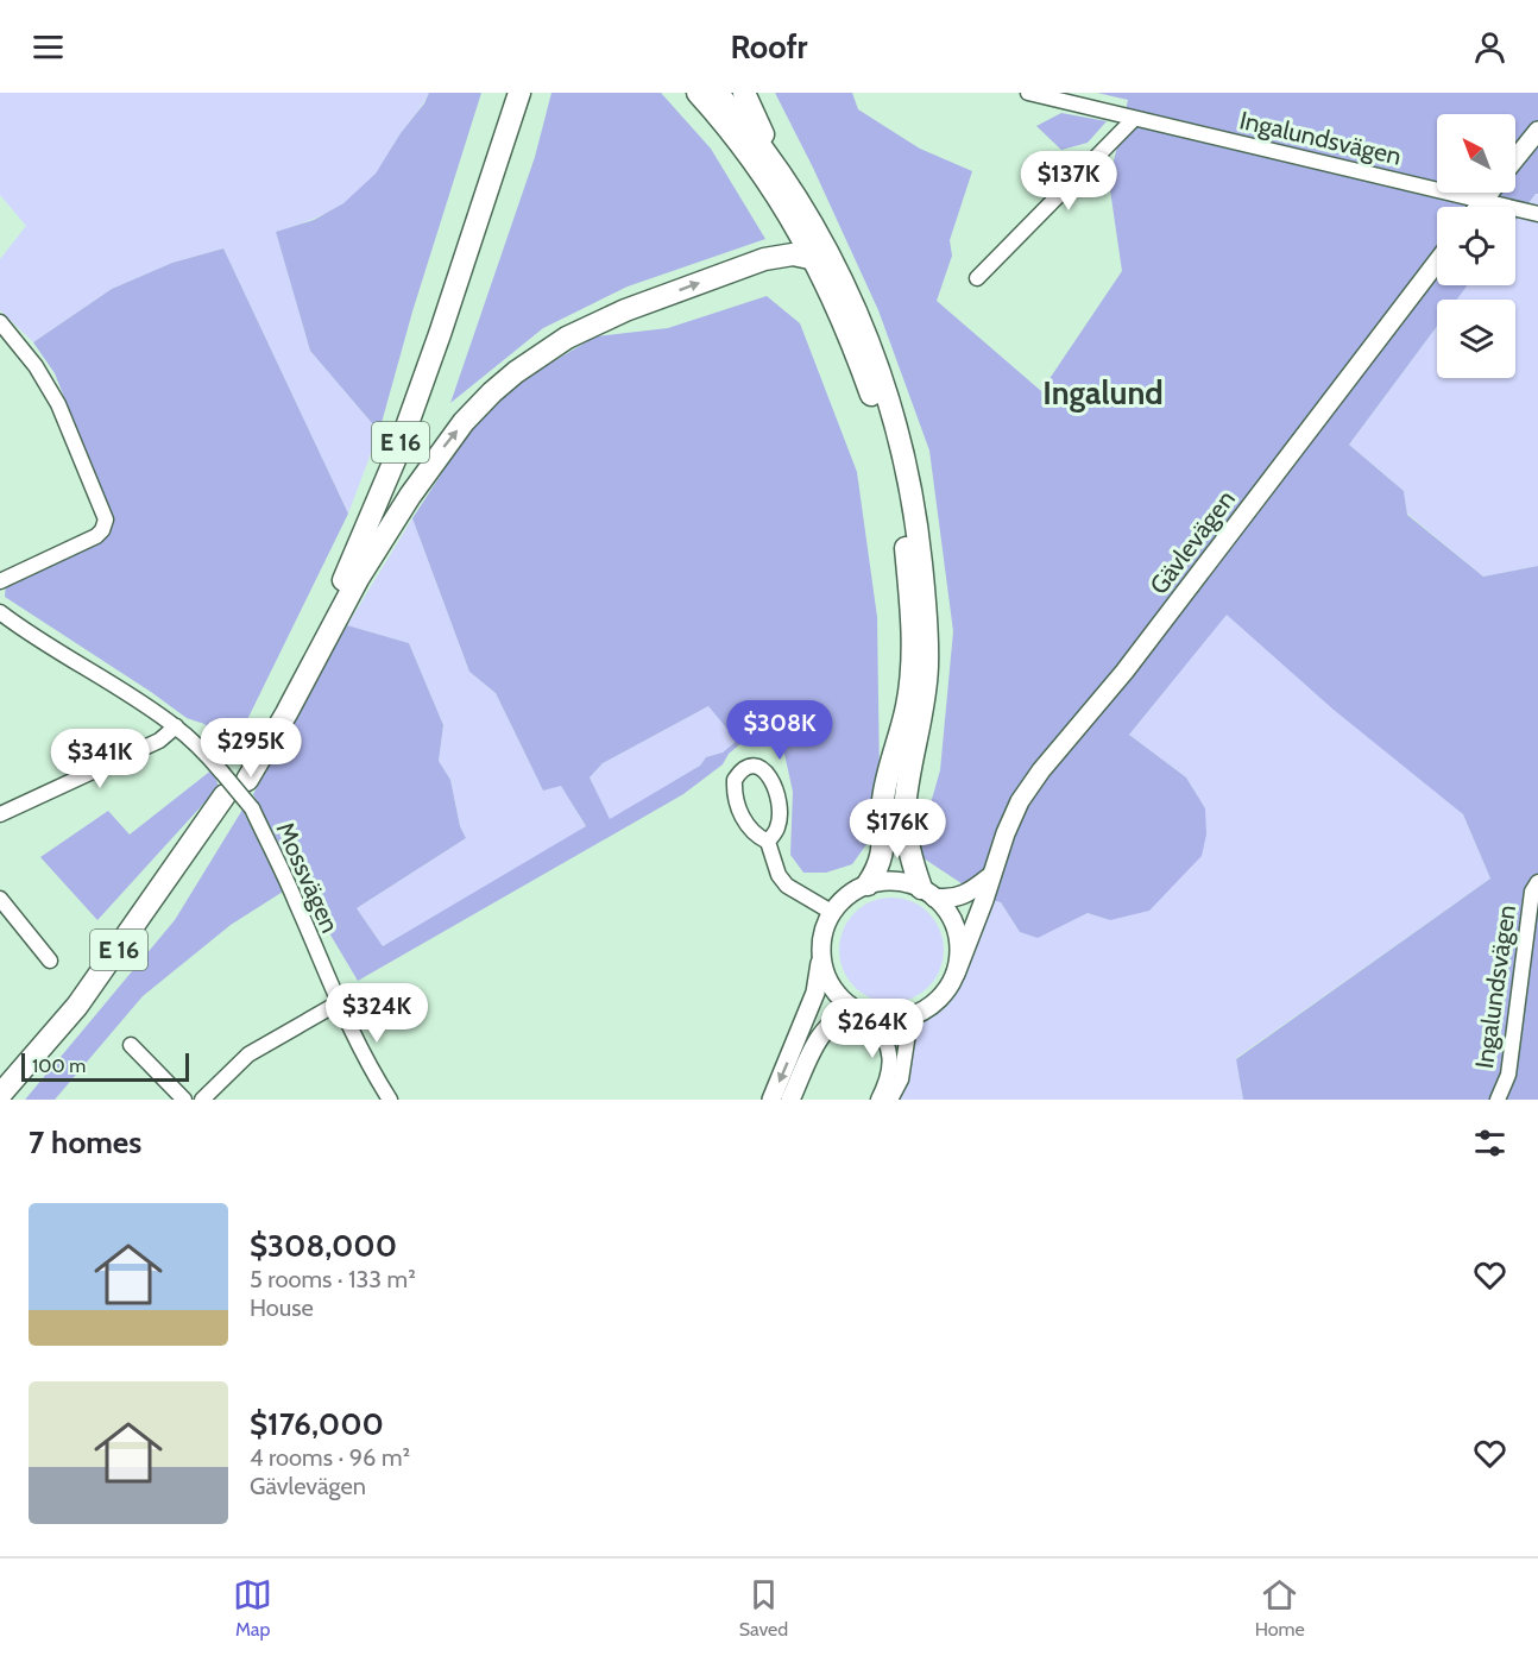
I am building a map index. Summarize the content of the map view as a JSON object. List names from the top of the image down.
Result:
{
  "streets": {
    "highway": ["E 16"],
    "main road": ["Gävlevägen"],
    "street": ["Ingalundsvägen", "Mossvägen"]
  },
  "crossings": [
    ["E 16", "Mossvägen"]
  ],
  "districts": ["Ingalund"],
  "scale_bar": "100 m",
  "north": "top left",
  "page": {
    "header": "Roofr",
    "price": [
      "$137K",
      "$308K",
      "$295K",
      "$341K",
      "$176K",
      "$324K",
      "$264K"
    ],
    "scale": "100 m",
    "heading": "7 homes",
    "list": [
      {
        "name": "$308,000",
        "note": "5 rooms · 133 m² · House"
      },
      {
        "name": "$176,000",
        "note": "4 rooms · 96 m² · Gävlevägen"
      }
    ],
    "tabs": ["Map", "Saved", "Home"]
  }
}
